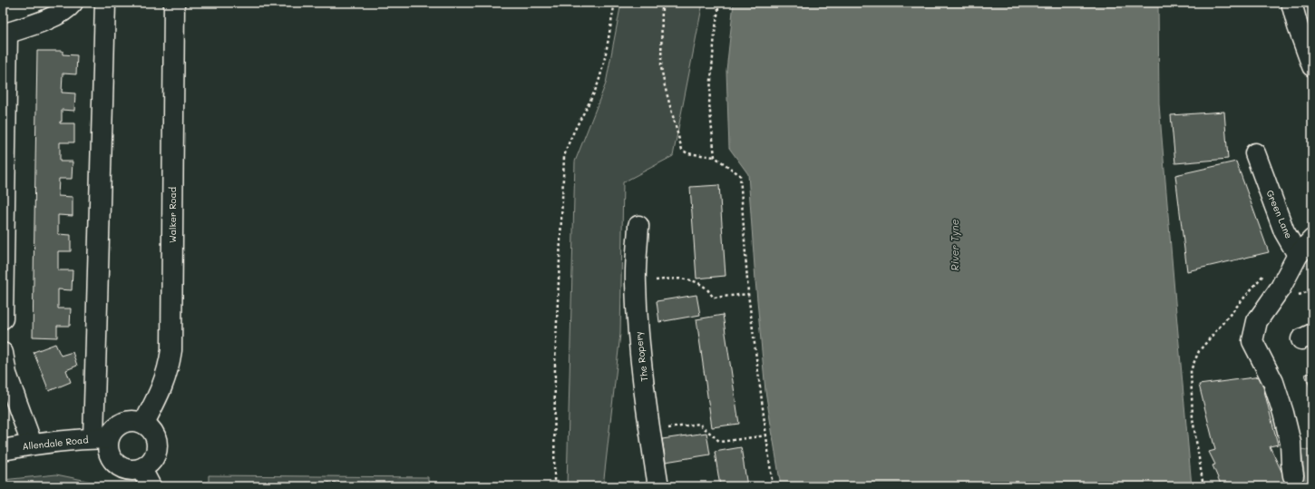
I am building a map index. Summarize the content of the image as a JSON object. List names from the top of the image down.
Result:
{
  "streets": {
    "street": [
      "Green Lane",
      "Walker Road",
      "The Ropery",
      "Allendale Road"
    ]
  },
  "crossings": [
    ["Walker Road", "Allendale Road"]
  ],
  "water": ["River Tyne"]
}
